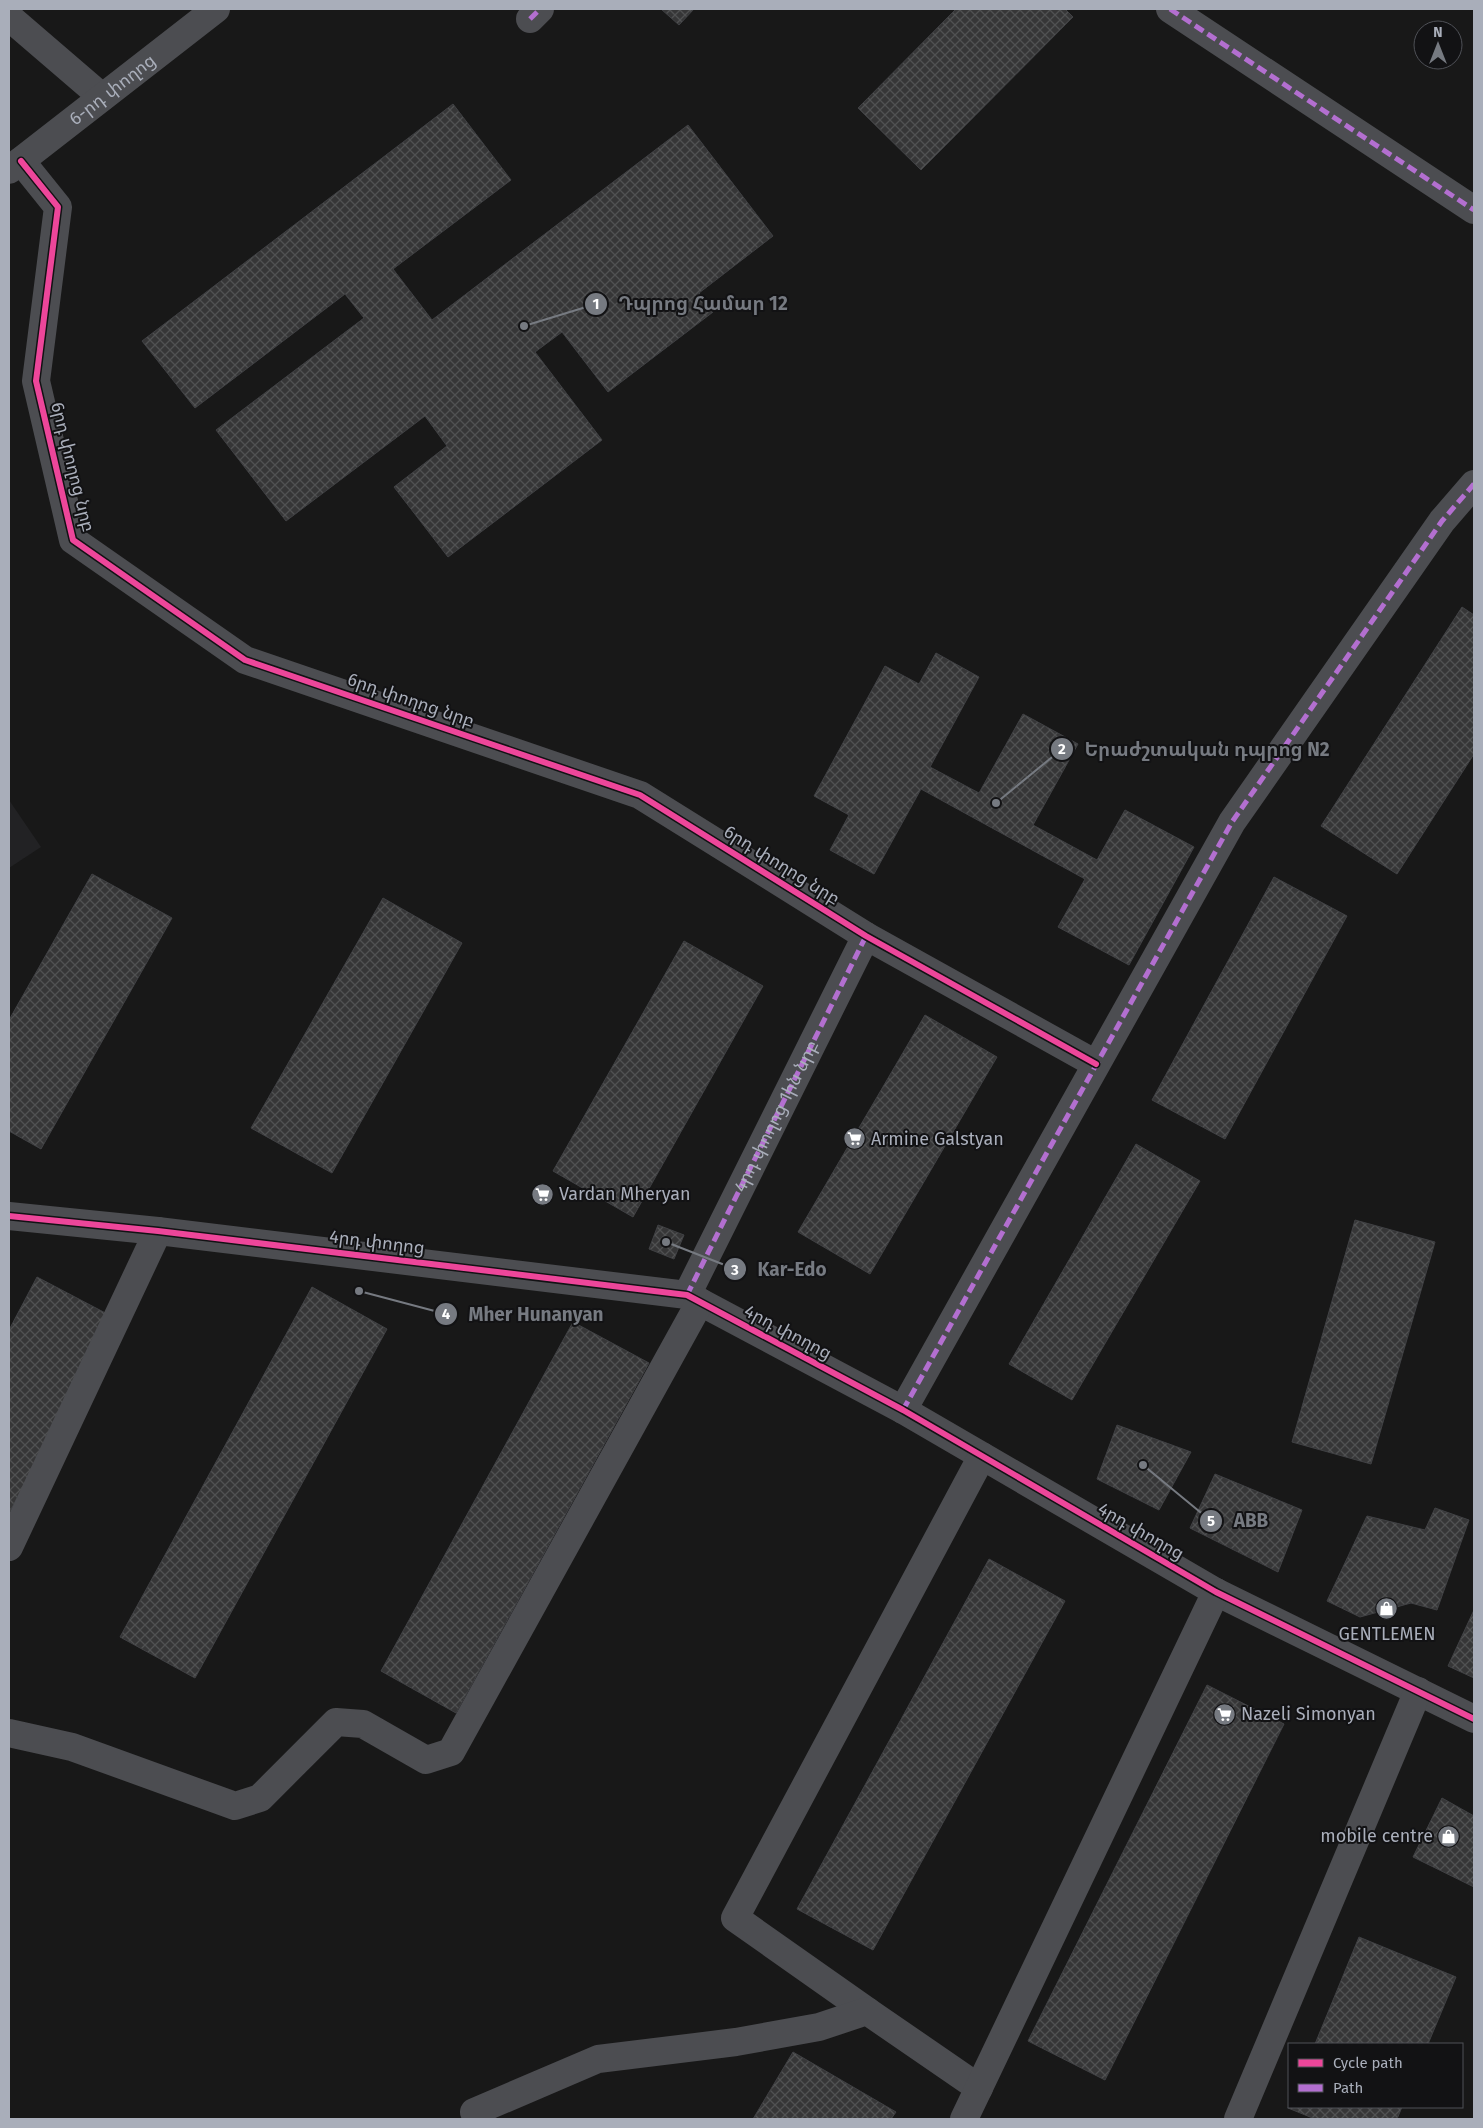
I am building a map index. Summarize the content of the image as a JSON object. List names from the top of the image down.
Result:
{
  "streets": {
    "street": [
      "6-րդ փողոց",
      "6րդ փողոց նրբ",
      "4րդ փողոց 1ին նրբ",
      "4րդ փողոց"
    ]
  },
  "crossings": [
    ["6-րդ փողոց", "6րդ փողոց նրբ"],
    ["6րդ փողոց նրբ", "4րդ փողոց 1ին նրբ"],
    ["4րդ փողոց 1ին նրբ", "4րդ փողոց"]
  ],
  "places": {
    "other": [
      "Դպրոց Համար 12",
      "Երաժշտական դպրոց N2",
      "Kar-Edo",
      "Mher Hunanyan",
      "ABB"
    ],
    "supermarket": ["Armine Galstyan", "Vardan Mheryan", "Nazeli Simonyan"],
    "shop": ["GENTLEMEN", "mobile centre"]
  },
  "legend": ["Cycle path", "Path"],
  "north": "top"
}
